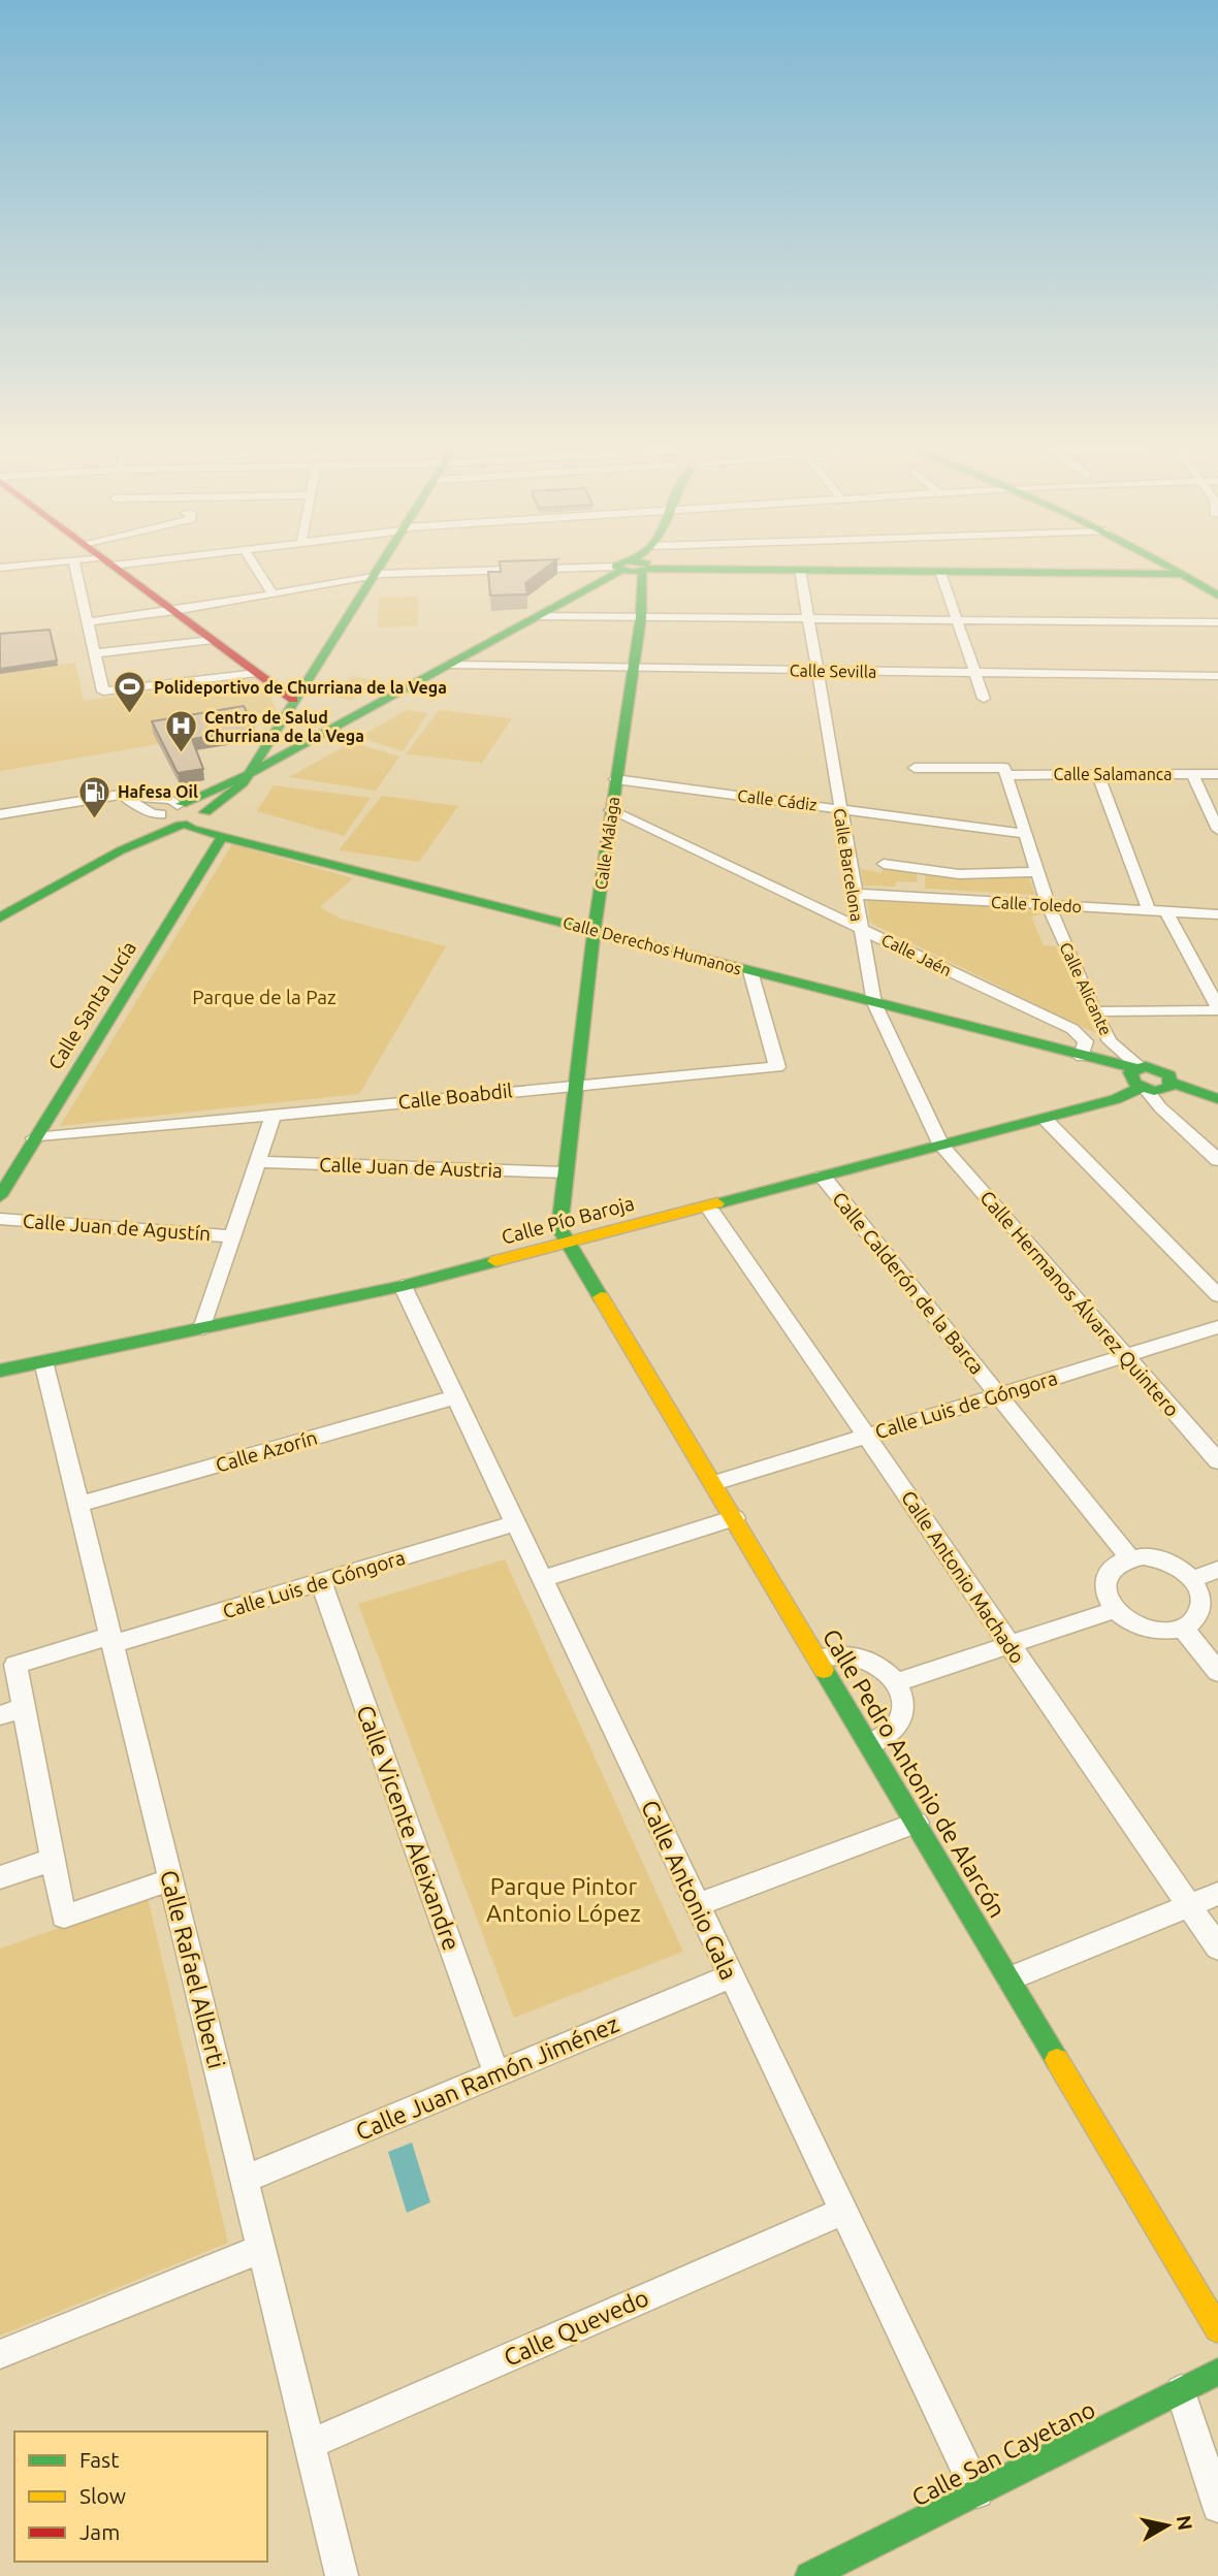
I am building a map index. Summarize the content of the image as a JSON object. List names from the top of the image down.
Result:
{
  "streets": {
    "street": [
      "Calle Sevilla",
      "Calle Salamanca",
      "Calle Cádiz",
      "Calle Málaga",
      "Calle Barcelona",
      "Calle Toledo",
      "Calle Derechos Humanos",
      "Calle Jaén",
      "Calle Alicante",
      "Calle Santa Lucía",
      "Calle Boabdil",
      "Calle Juan de Austria",
      "Calle Pío Baroja",
      "Calle Juan de Agustín",
      "Calle Calderón de la Barca",
      "Calle Hermanos Álvarez Quintero",
      "Calle Luis de Góngora",
      "Calle Azorín",
      "Calle Antonio Machado",
      "Calle Pedro Antonio de Alarcón",
      "Calle Vicente Aleixandre",
      "Calle Antonio Gala",
      "Calle Rafael Alberti",
      "Calle Juan Ramón Jiménez",
      "Calle Quevedo",
      "Calle San Cayetano"
    ]
  },
  "crossings": [
    ["Calle Sevilla", "Calle Málaga"],
    ["Calle Sevilla", "Calle Barcelona"],
    ["Calle Salamanca", "Calle Alicante"],
    ["Calle Cádiz", "Calle Málaga"],
    ["Calle Cádiz", "Calle Barcelona"],
    ["Calle Cádiz", "Calle Alicante"],
    ["Calle Málaga", "Calle Derechos Humanos"],
    ["Calle Málaga", "Calle Jaén"],
    ["Calle Málaga", "Calle Boabdil"],
    ["Calle Málaga", "Calle Juan de Austria"],
    ["Calle Málaga", "Calle Pío Baroja"],
    ["Calle Málaga", "Calle Pedro Antonio de Alarcón"],
    ["Calle Barcelona", "Calle Toledo"],
    ["Calle Barcelona", "Calle Derechos Humanos"],
    ["Calle Barcelona", "Calle Jaén"],
    ["Calle Barcelona", "Calle Pío Baroja"],
    ["Calle Barcelona", "Calle Hermanos Álvarez Quintero"],
    ["Calle Toledo", "Calle Alicante"],
    ["Calle Derechos Humanos", "Calle Jaén"],
    ["Calle Derechos Humanos", "Calle Alicante"],
    ["Calle Derechos Humanos", "Calle Santa Lucía"],
    ["Calle Derechos Humanos", "Calle Boabdil"],
    ["Calle Derechos Humanos", "Calle Pío Baroja"],
    ["Calle Alicante", "Calle Pío Baroja"],
    ["Calle Santa Lucía", "Calle Boabdil"],
    ["Calle Pío Baroja", "Calle Calderón de la Barca"],
    ["Calle Pío Baroja", "Calle Hermanos Álvarez Quintero"],
    ["Calle Pío Baroja", "Calle Antonio Machado"],
    ["Calle Pío Baroja", "Calle Pedro Antonio de Alarcón"],
    ["Calle Pío Baroja", "Calle Antonio Gala"],
    ["Calle Pío Baroja", "Calle Rafael Alberti"],
    ["Calle Calderón de la Barca", "Calle Luis de Góngora"],
    ["Calle Hermanos Álvarez Quintero", "Calle Luis de Góngora"],
    ["Calle Luis de Góngora", "Calle Antonio Machado"],
    ["Calle Luis de Góngora", "Calle Pedro Antonio de Alarcón"],
    ["Calle Luis de Góngora", "Calle Vicente Aleixandre"],
    ["Calle Luis de Góngora", "Calle Antonio Gala"],
    ["Calle Luis de Góngora", "Calle Rafael Alberti"],
    ["Calle Azorín", "Calle Antonio Gala"],
    ["Calle Azorín", "Calle Rafael Alberti"],
    ["Calle Vicente Aleixandre", "Calle Juan Ramón Jiménez"],
    ["Calle Antonio Gala", "Calle Juan Ramón Jiménez"],
    ["Calle Antonio Gala", "Calle Quevedo"],
    ["Calle Antonio Gala", "Calle San Cayetano"],
    ["Calle Rafael Alberti", "Calle Juan Ramón Jiménez"],
    ["Calle Rafael Alberti", "Calle Quevedo"]
  ],
  "parks": ["Parque de la Paz", "Parque Pintor Antonio López"],
  "places": {
    "sports": ["Polideportivo de Churriana de la Vega"],
    "hospital": ["Centro de Salud Churriana de la Vega"],
    "fuel station": ["Hafesa Oil"]
  },
  "legend": ["Fast", "Slow", "Jam"],
  "north": "right"
}
